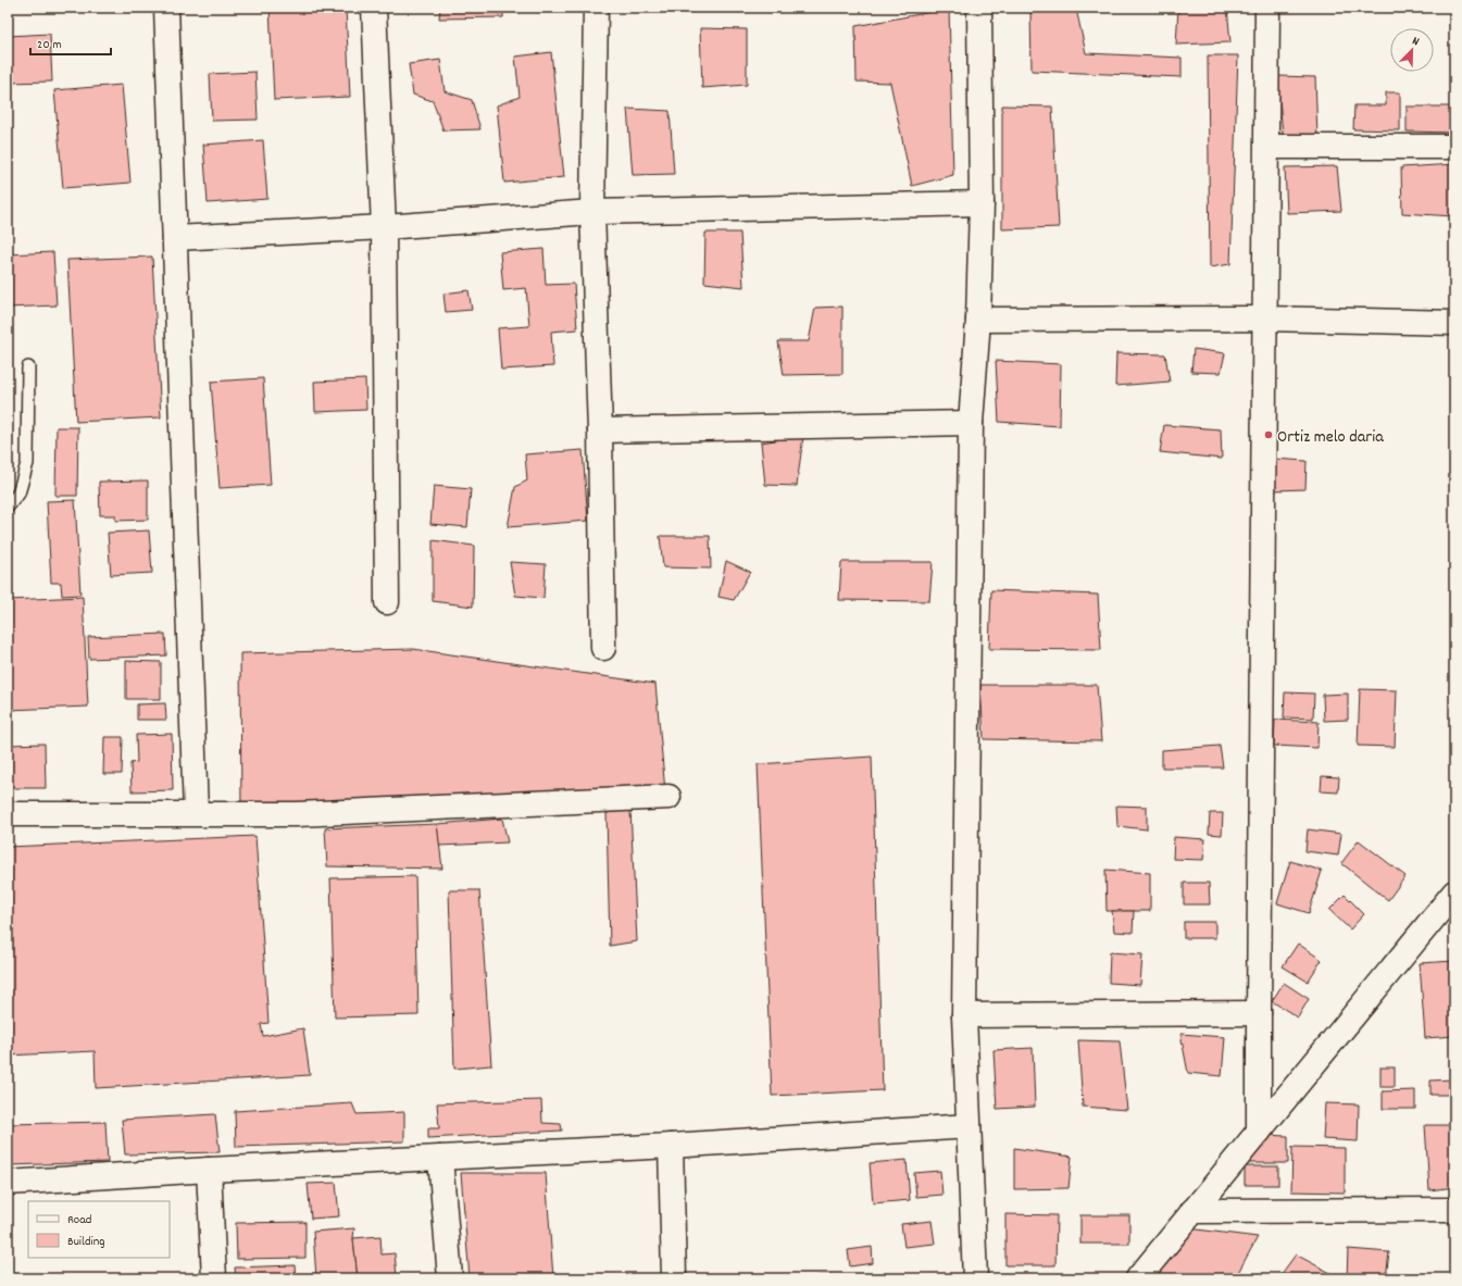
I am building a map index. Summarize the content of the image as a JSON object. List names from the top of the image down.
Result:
{
  "places": ["Ortiz melo daria"],
  "legend": ["Road", "Building"],
  "scale_bar": "20 m",
  "north": "top right"
}
